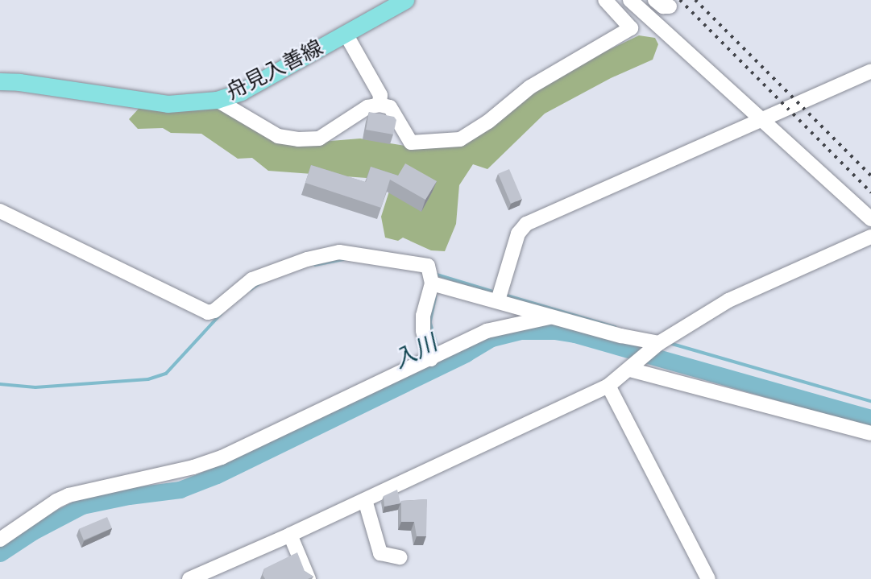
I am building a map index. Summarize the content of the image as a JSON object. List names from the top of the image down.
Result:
{
  "streets": {
    "main road": ["舟見入善線"]
  },
  "water": ["入川"]
}
